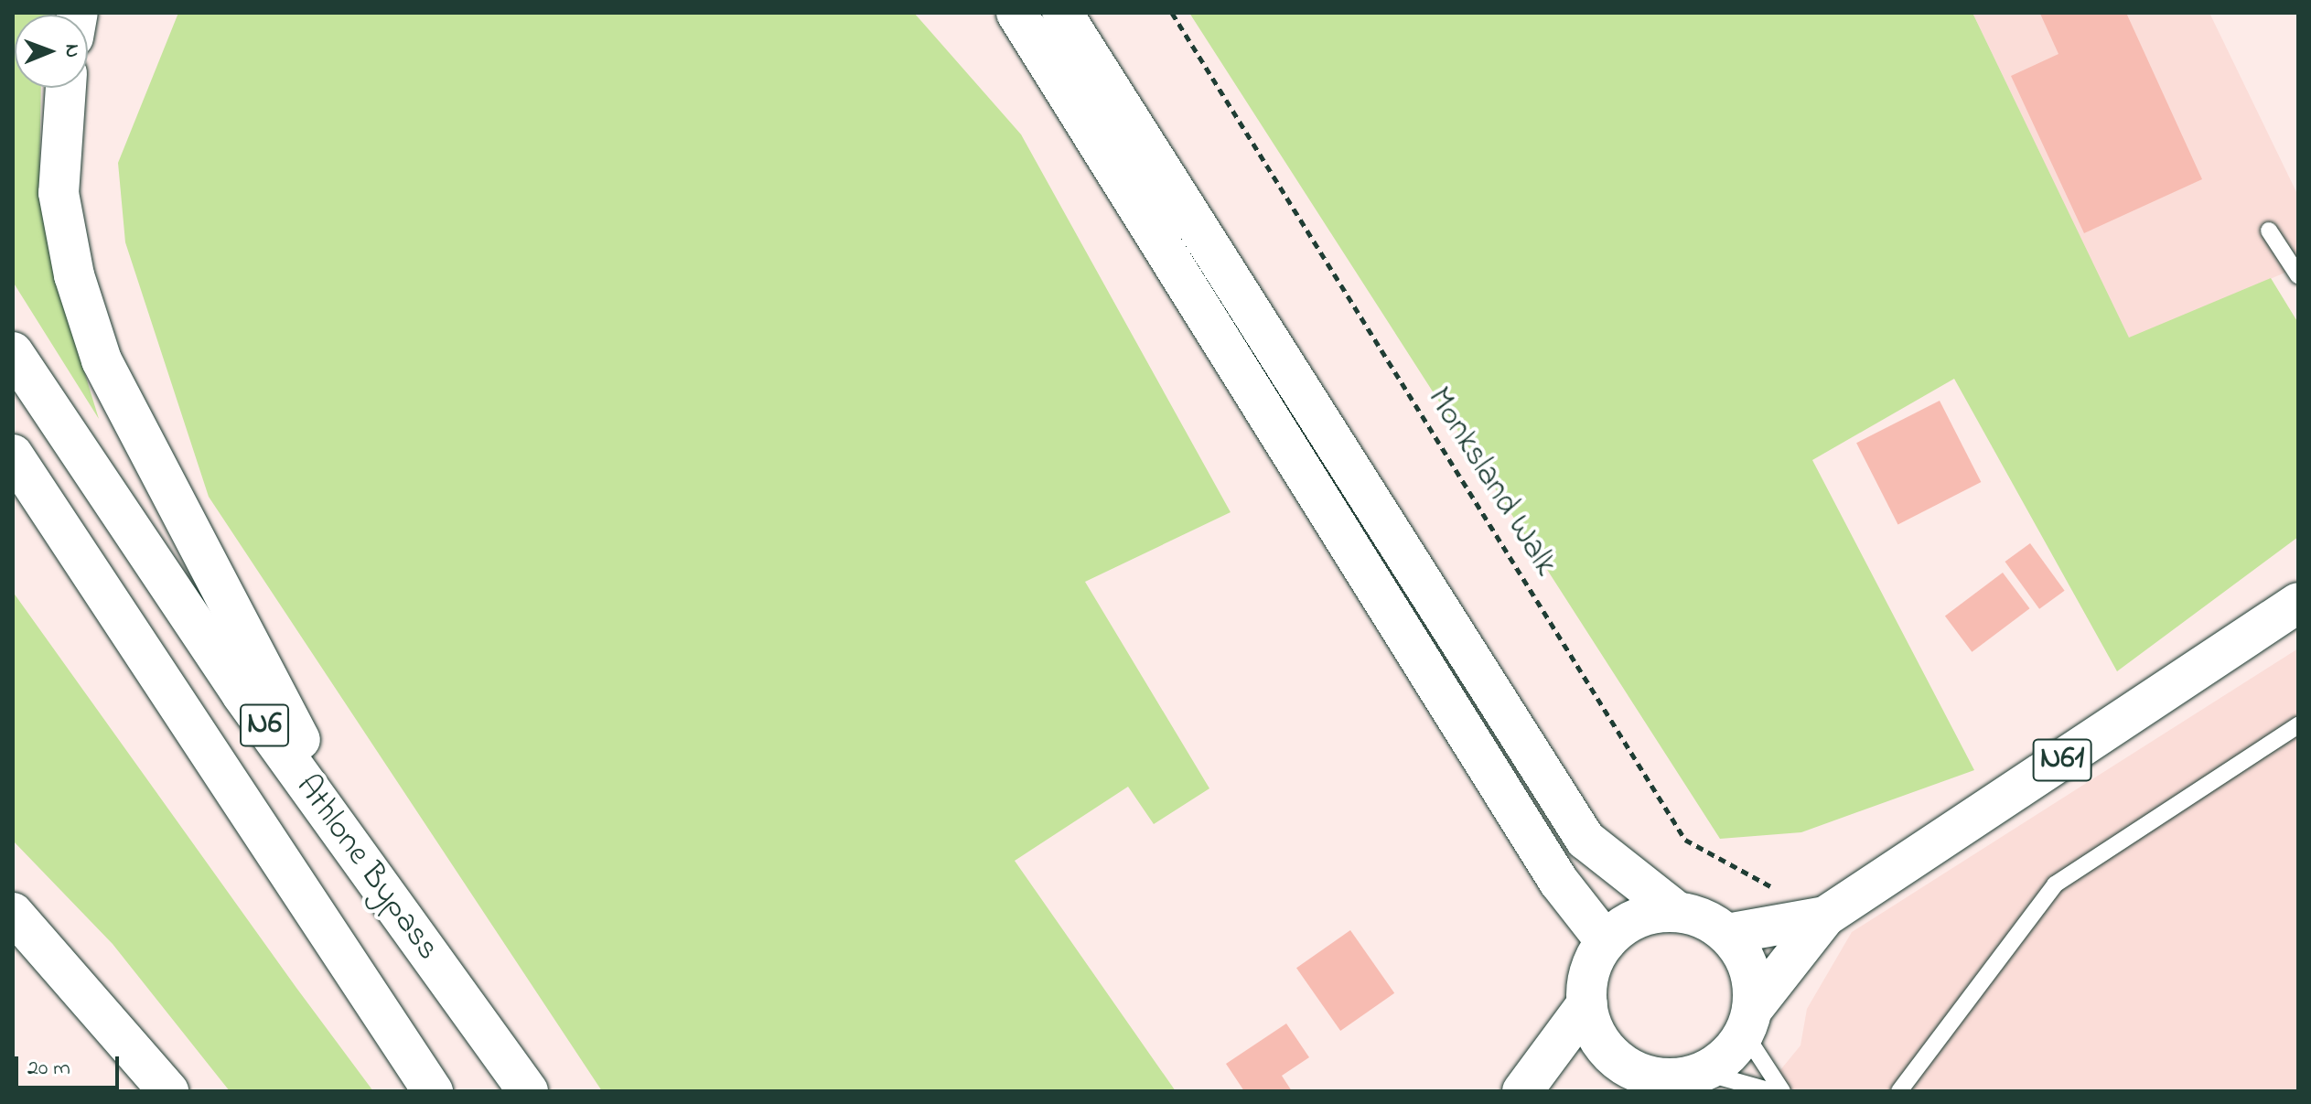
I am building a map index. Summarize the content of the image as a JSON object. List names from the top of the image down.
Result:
{
  "streets": {
    "main road": ["N6", "N61", "Athlone Bypass"],
    "path": ["Monksland Walk"]
  },
  "crossings": [
    ["Monksland Walk", "N61"]
  ],
  "scale_bar": "20 m",
  "north": "right"
}
